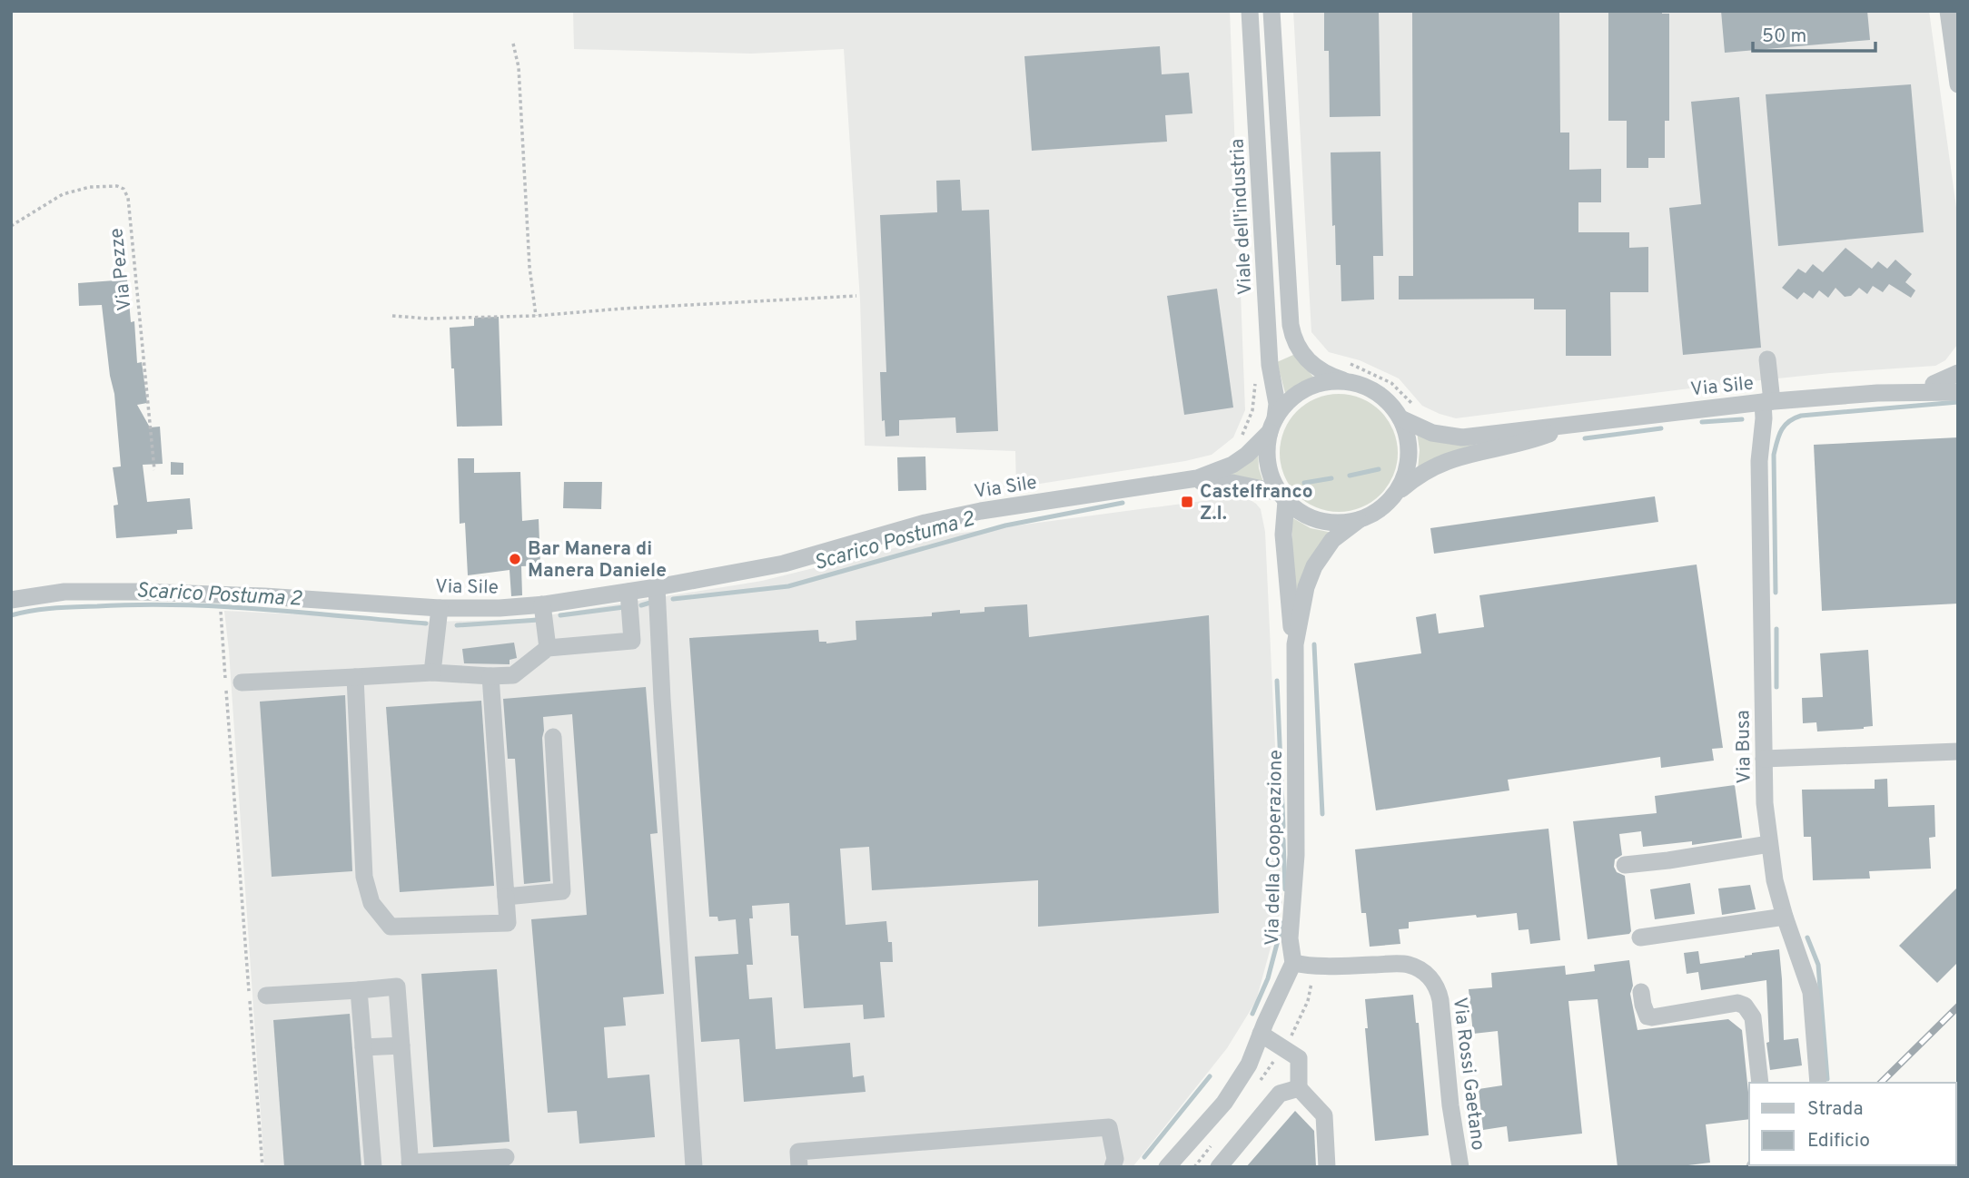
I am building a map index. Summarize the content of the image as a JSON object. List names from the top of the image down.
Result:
{
  "streets": {
    "street": [
      "Viale dell'industria",
      "Via Sile",
      "Via Busa",
      "Via della Cooperazione",
      "Via Rossi Gaetano"
    ],
    "path": ["Via Pezze"]
  },
  "crossings": [
    ["Viale dell'industria", "Via Sile"],
    ["Viale dell'industria", "Via della Cooperazione"],
    ["Via Sile", "Via Busa"],
    ["Via Sile", "Via della Cooperazione"],
    ["Via della Cooperazione", "Via Rossi Gaetano"]
  ],
  "water": ["Scarico Postuma 2"],
  "places": {
    "transit": ["Castelfranco Z.I."],
    "other": ["Bar Manera di Manera Daniele"]
  },
  "legend": ["Strada", "Edificio"],
  "scale_bar": "50 m"
}
